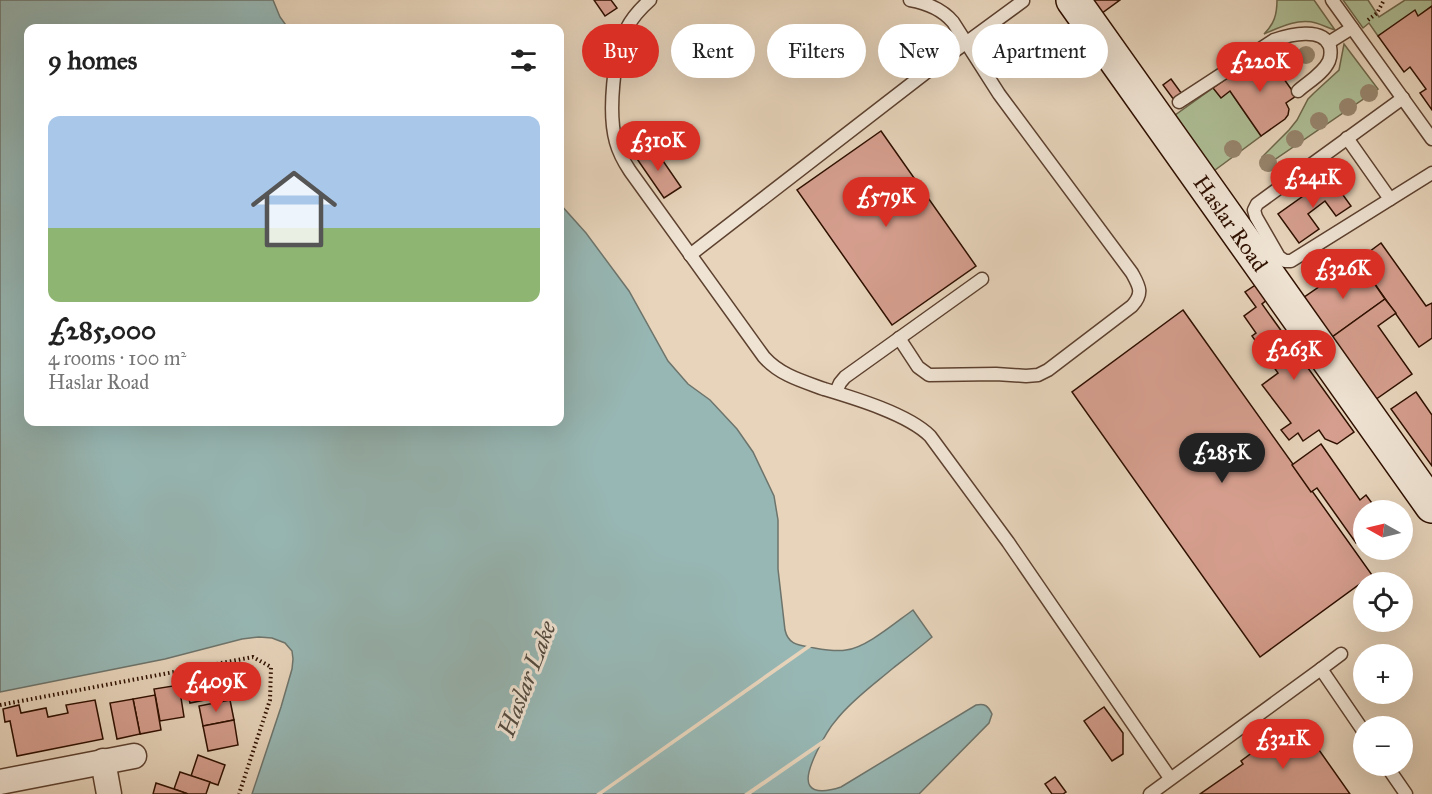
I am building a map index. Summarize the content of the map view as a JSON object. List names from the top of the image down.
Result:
{
  "streets": {
    "street": ["Haslar Road"]
  },
  "water": ["Haslar Lake"],
  "north": "left",
  "page": {
    "chip": [
      "Buy",
      "Rent",
      "Filters",
      "New",
      "Apartment"
    ],
    "heading": "9 homes",
    "price": [
      "£220K",
      "£310K",
      "£241K",
      "£579K",
      "£326K",
      "£263K",
      "£285K",
      "£409K",
      "£321K"
    ],
    "list": [
      {
        "name": "£285,000",
        "note": "4 rooms · 100 m² · Haslar Road"
      }
    ],
    "map_buttons": ["+", "−"]
  }
}
